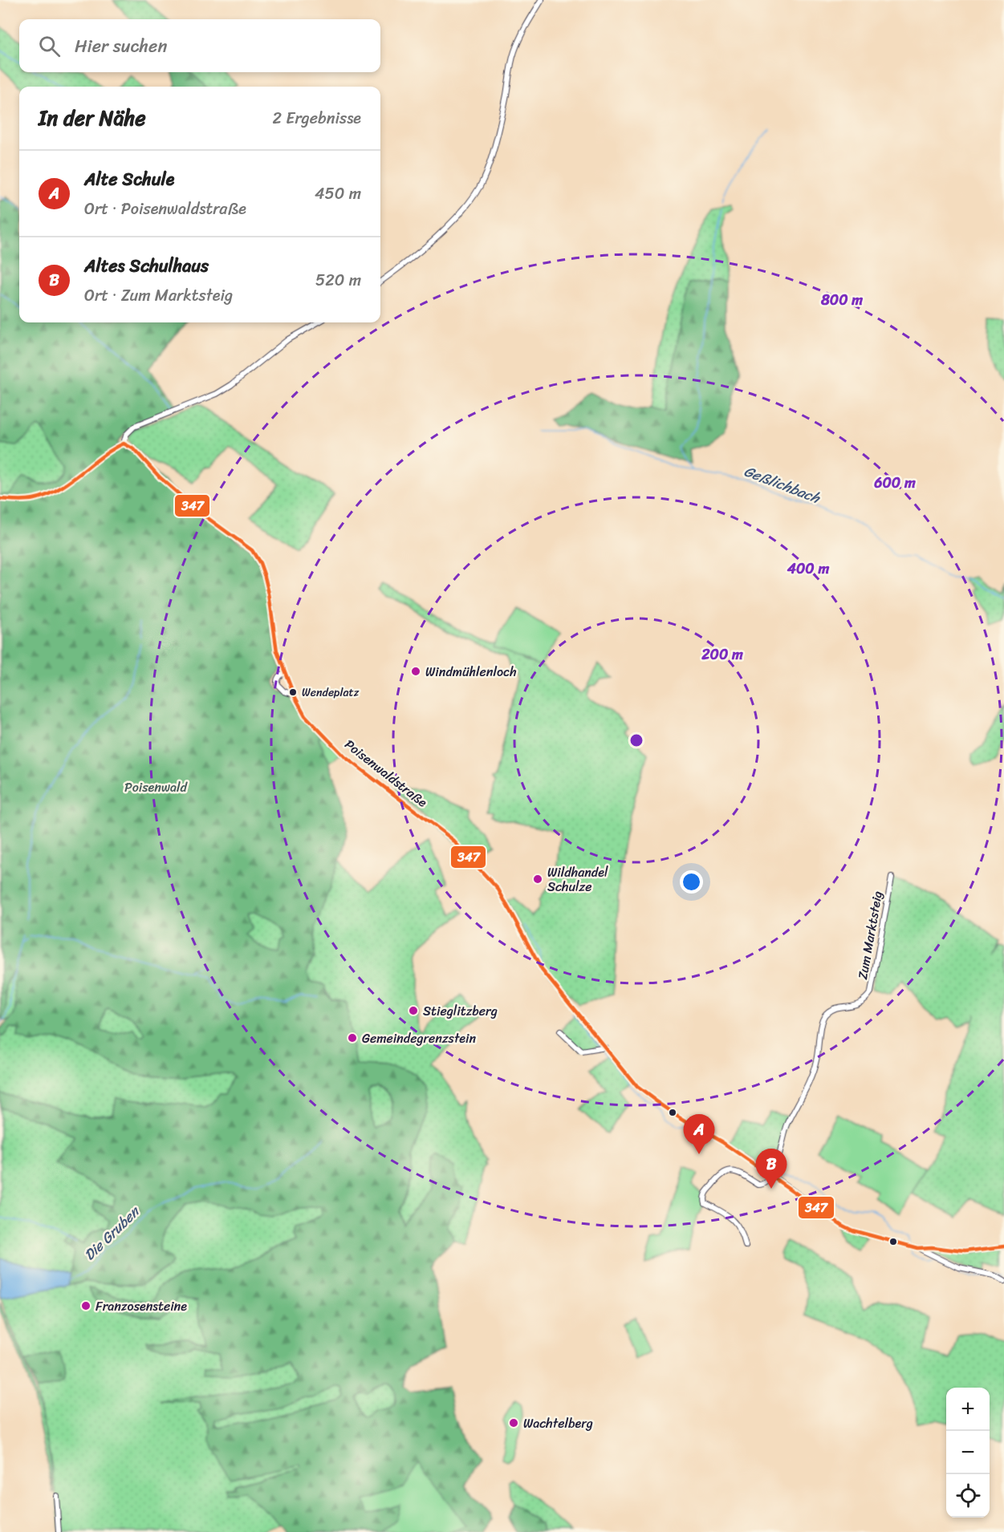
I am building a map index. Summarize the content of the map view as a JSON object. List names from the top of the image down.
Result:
{
  "streets": {
    "street": ["Poisenwaldstraße", "Zum Marktsteig"]
  },
  "crossings": [
    ["Poisenwaldstraße", "Zum Marktsteig"]
  ],
  "water": ["Geßlichbach", "Die Gruben"],
  "parks": ["Poisenwald"],
  "places": [
    "Windmühlenloch",
    "Wendeplatz",
    "Wildhandel Schulze",
    "Stieglitzberg",
    "Gemeindegrenzstein",
    "Franzosensteine",
    "Wachtelberg"
  ],
  "lines": ["transit line 347"],
  "page": {
    "search": "Hier suchen",
    "heading": ["In der Nähe", "2 Ergebnisse"],
    "list": [
      {
        "mark": "A",
        "name": "Alte Schule",
        "note": "Ort · Poisenwaldstraße",
        "value": "450 m"
      },
      {
        "mark": "B",
        "name": "Altes Schulhaus",
        "note": "Ort · Zum Marktsteig",
        "value": "520 m"
      }
    ],
    "pins": ["A", "B"],
    "map_buttons": ["+", "−"]
  },
  "rings": [
    "800 m",
    "600 m",
    "400 m",
    "200 m"
  ]
}
